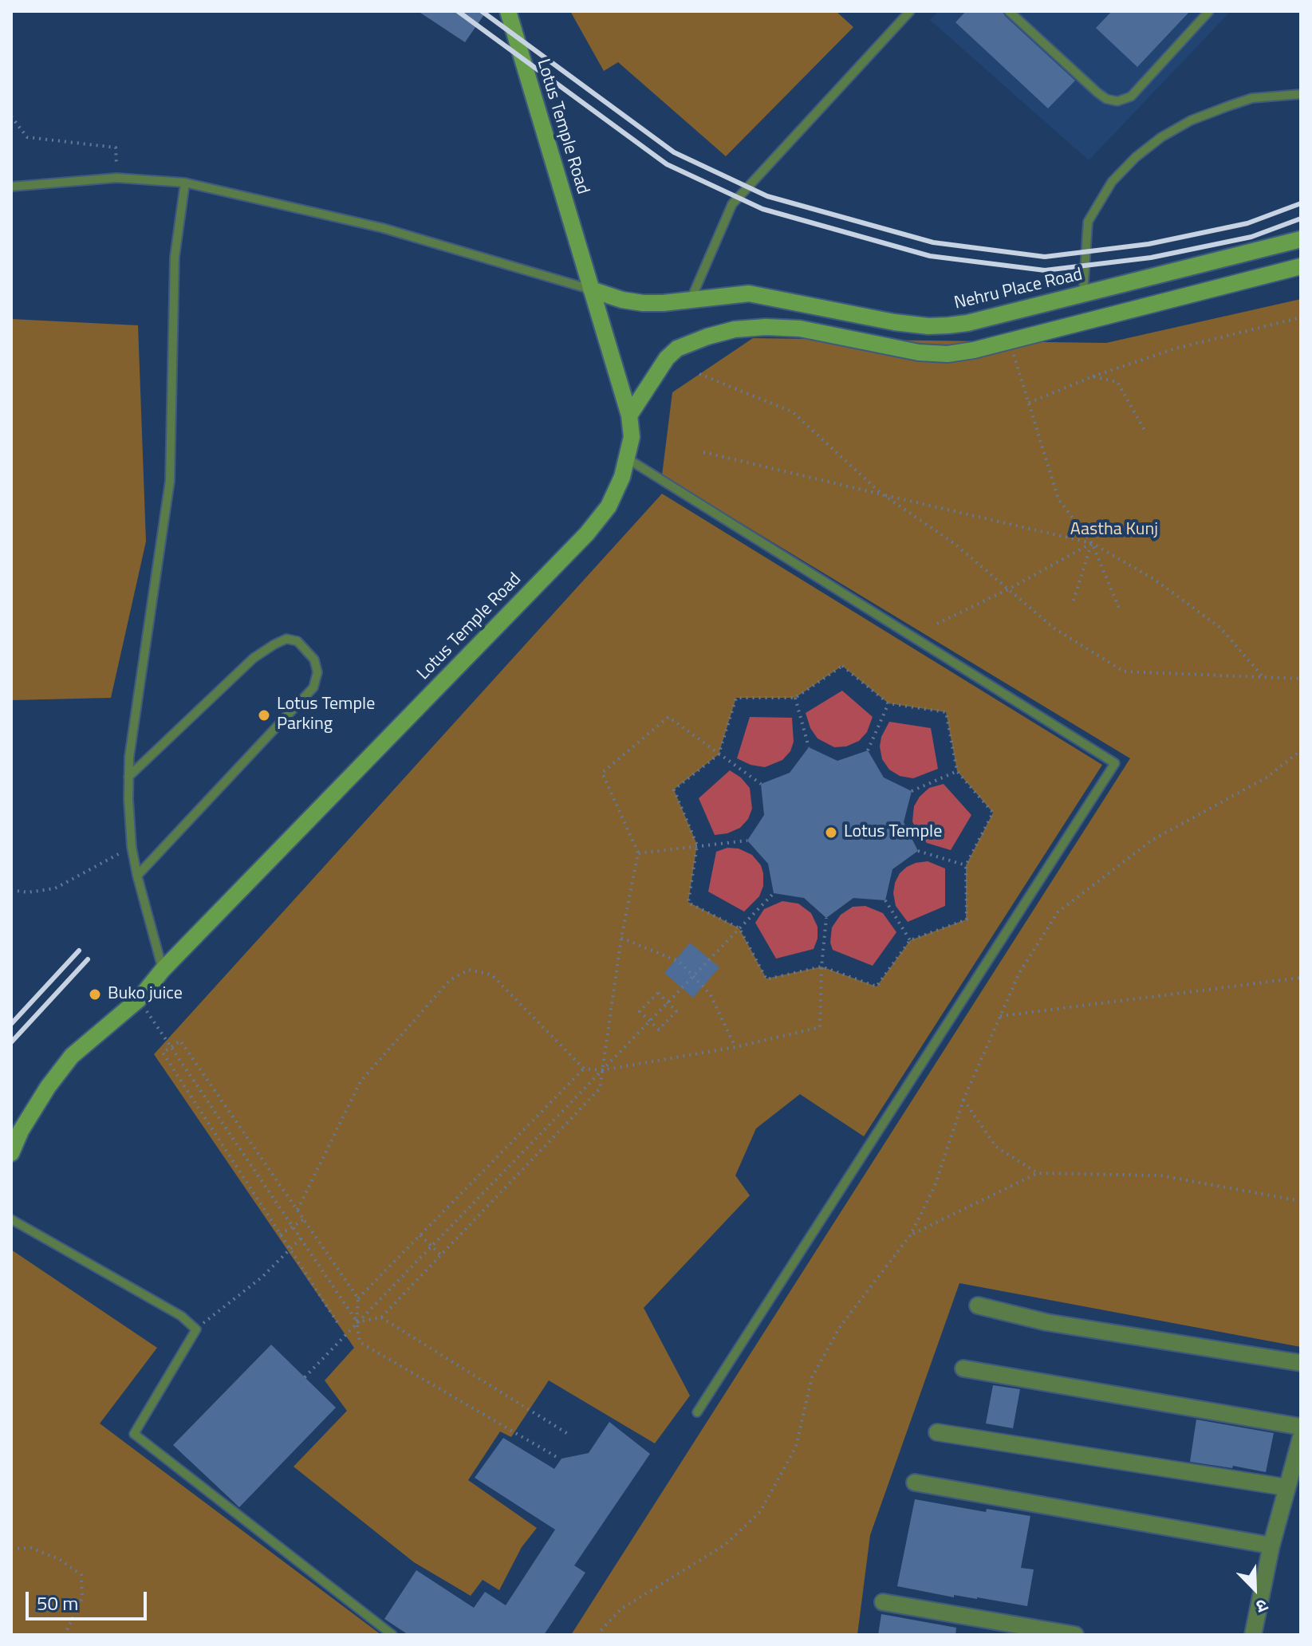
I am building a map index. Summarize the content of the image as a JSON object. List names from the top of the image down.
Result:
{
  "streets": {
    "street": ["Lotus Temple Road", "Nehru Place Road"]
  },
  "crossings": [
    ["Lotus Temple Road", "Nehru Place Road"]
  ],
  "parks": ["Aastha Kunj"],
  "places": ["Lotus Temple Parking", "Lotus Temple", "Buko juice"],
  "scale_bar": "50 m",
  "north": "bottom right"
}
